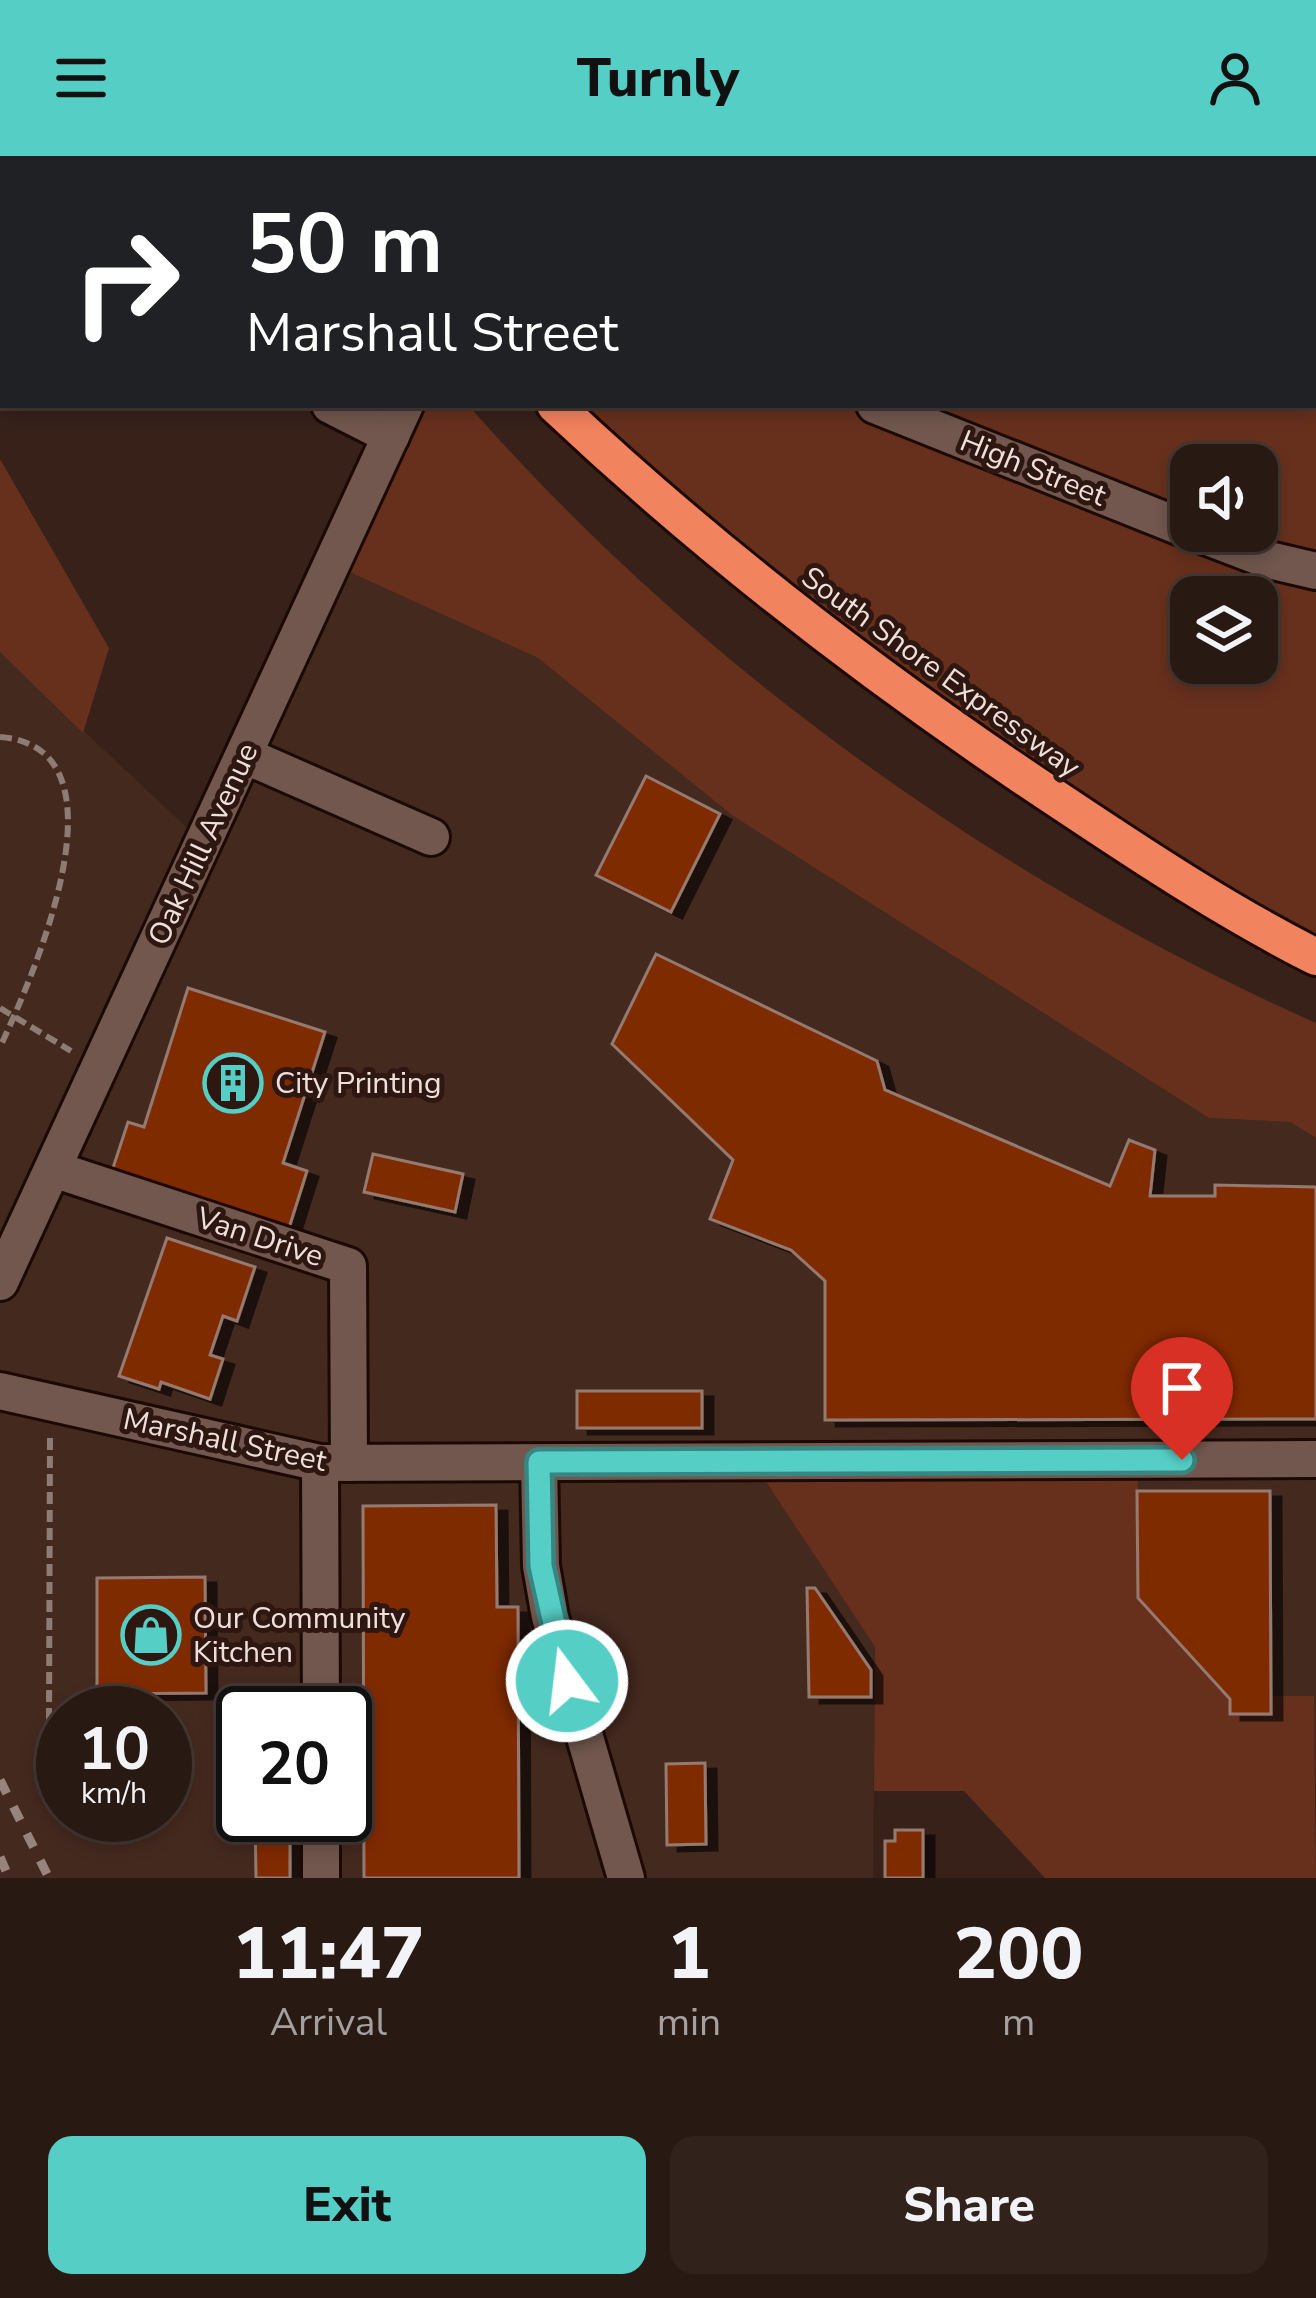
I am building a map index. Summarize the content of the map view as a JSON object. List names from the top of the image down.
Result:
{
  "streets": {
    "highway": ["South Shore Expressway"],
    "street": [
      "High Street",
      "Oak Hill Avenue",
      "Van Drive",
      "Marshall Street"
    ]
  },
  "crossings": [
    ["Oak Hill Avenue", "Van Drive"],
    ["Van Drive", "Marshall Street"]
  ],
  "places": {
    "building": ["City Printing"],
    "shop": ["Our Community Kitchen"]
  },
  "page": {
    "header": "Turnly",
    "turn": ["50 m", "Marshall Street"],
    "speed": "10 km/h",
    "limit": "20",
    "eta": [
      "11:47",
      "Arrival",
      "1",
      "min",
      "200",
      "m"
    ],
    "buttons": ["Exit", "Share"]
  }
}
